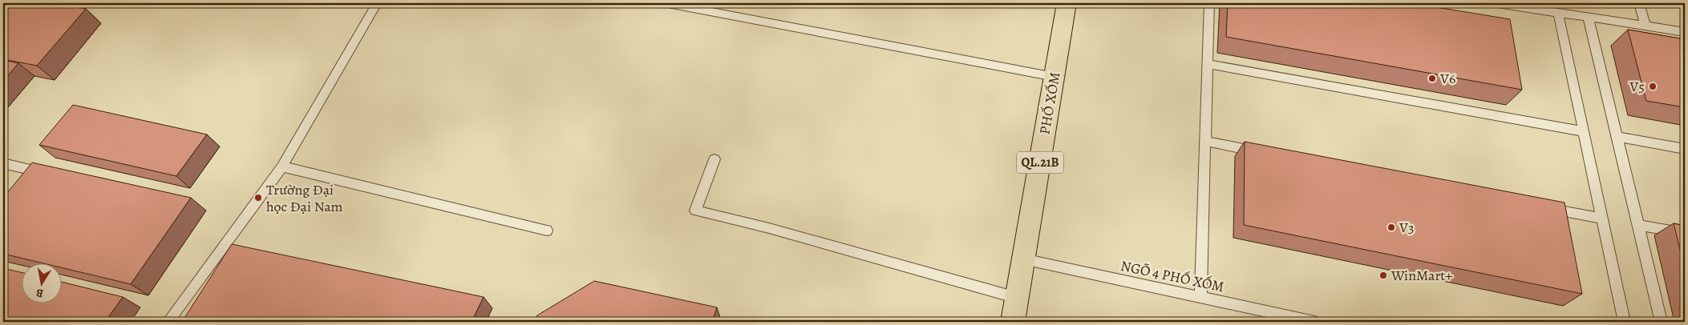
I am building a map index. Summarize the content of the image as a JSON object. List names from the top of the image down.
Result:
{
  "streets": {
    "highway": ["PHỐ XỐM", "QL.21B"],
    "lane": ["NGÕ 4 PHỐ XỐM"]
  },
  "crossings": [
    ["PHỐ XỐM", "NGÕ 4 PHỐ XỐM"]
  ],
  "places": [
    "V6",
    "V5",
    "Trường Đại học Đại Nam",
    "V3",
    "WinMart+"
  ],
  "north": "bottom"
}
